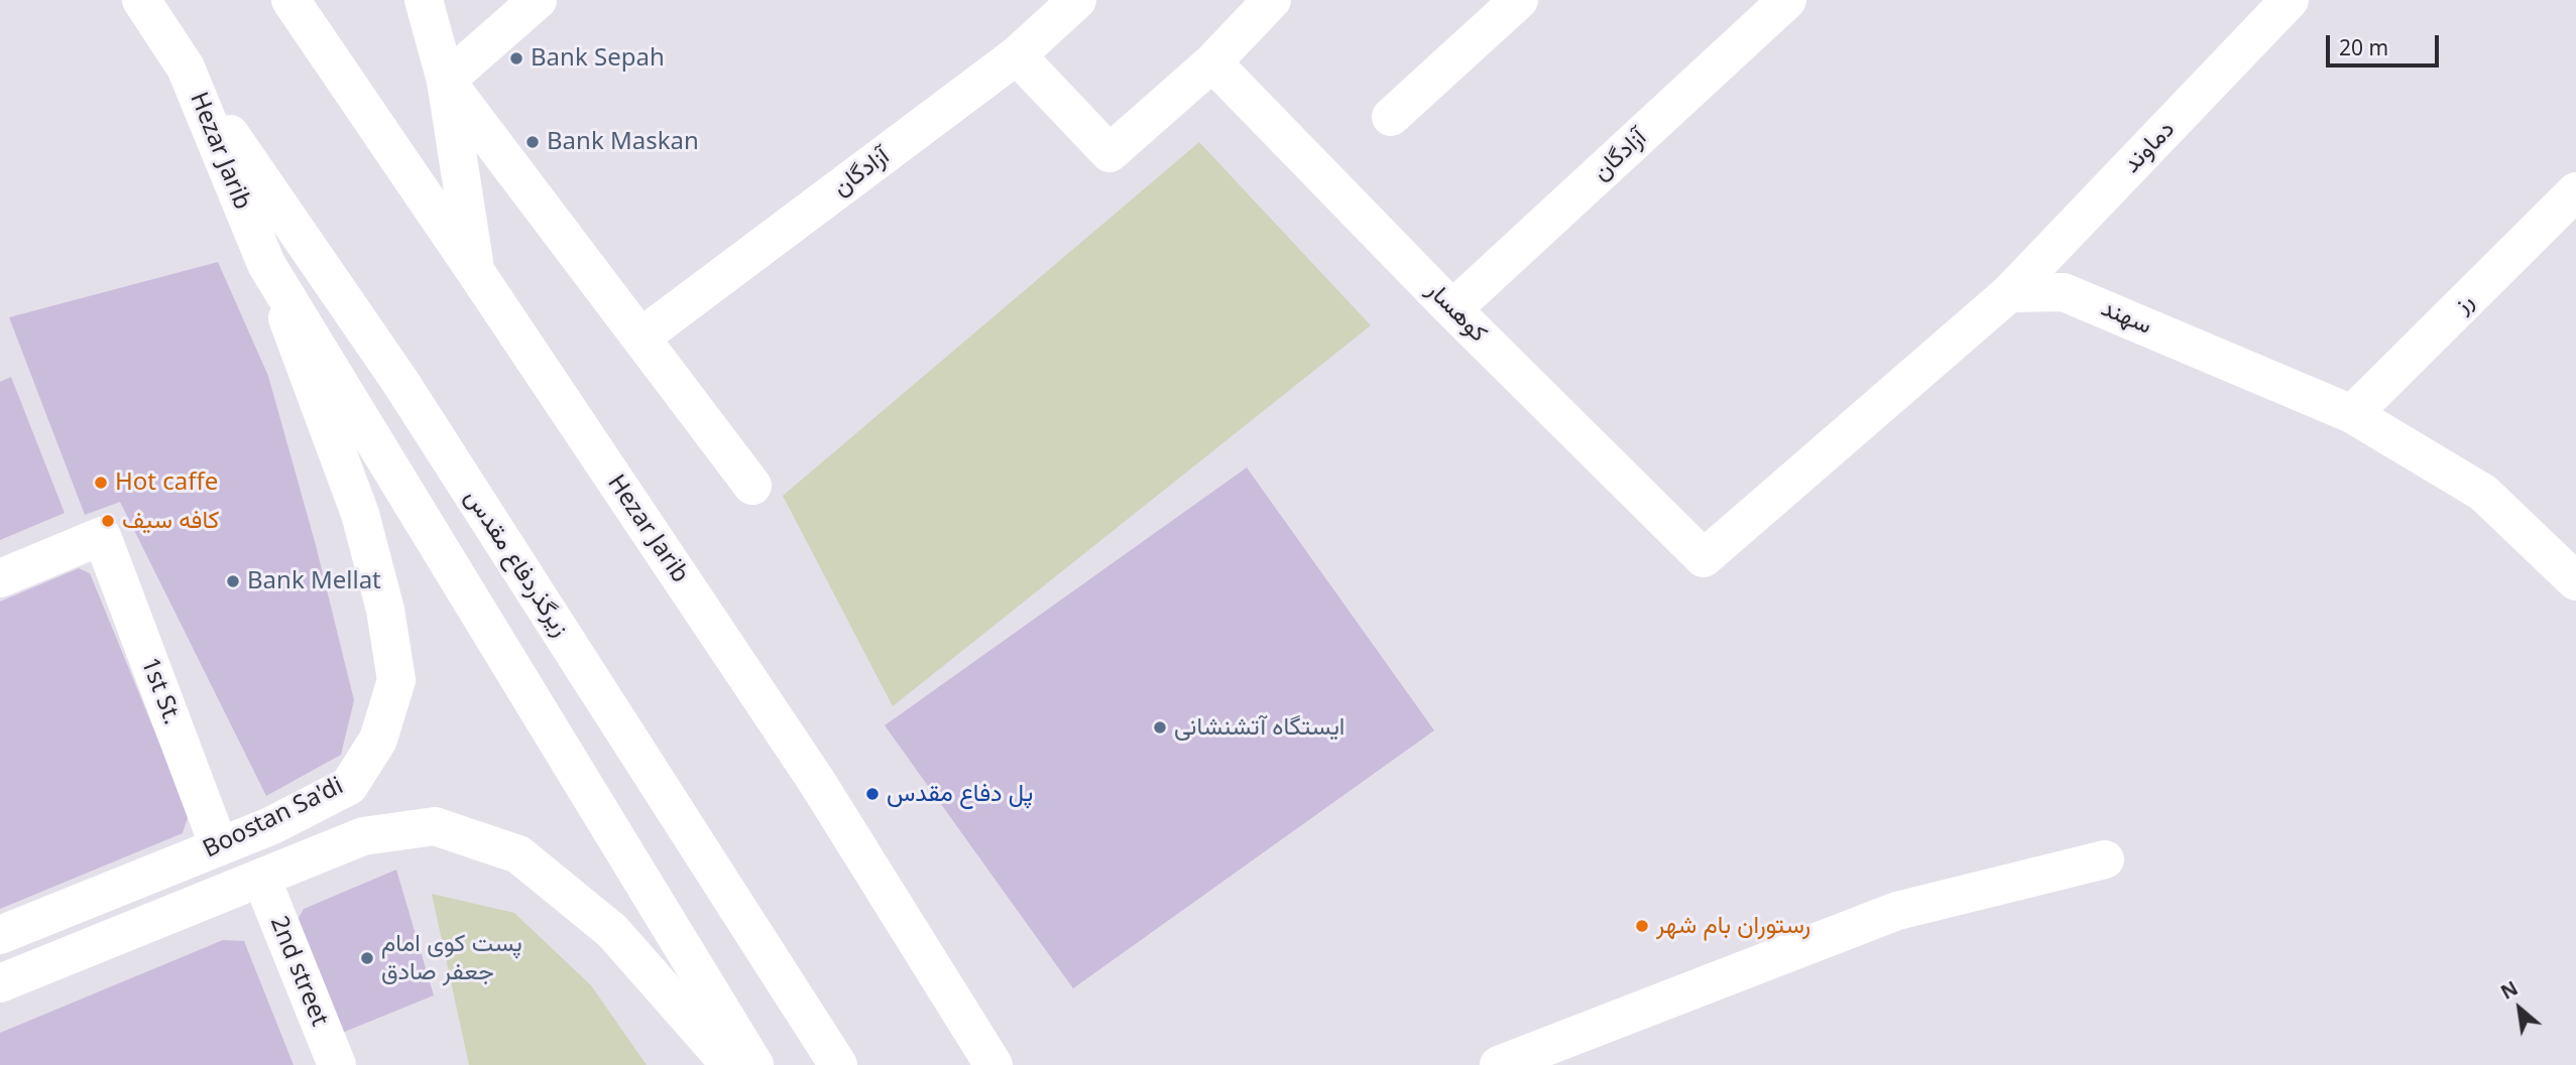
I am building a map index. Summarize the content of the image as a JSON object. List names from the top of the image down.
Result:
{
  "streets": {
    "street": [
      "دماوند",
      "Hezar Jarib",
      "آزادگان",
      "رز",
      "کوهسار",
      "سهند",
      "زیرگذردفاع مقدس",
      "1st St.",
      "Boostan Sa'di",
      "2nd street"
    ]
  },
  "crossings": [
    ["دماوند", "کوهسار"],
    ["دماوند", "سهند"],
    ["Hezar Jarib", "زیرگذردفاع مقدس"],
    ["Hezar Jarib", "Boostan Sa'di"],
    ["آزادگان", "کوهسار"],
    ["رز", "سهند"],
    ["کوهسار", "سهند"],
    ["1st St.", "Boostan Sa'di"],
    ["Boostan Sa'di", "2nd street"]
  ],
  "places": [
    "Bank Sepah",
    "Bank Maskan",
    "Hot caffe",
    "کافه سیف",
    "Bank Mellat",
    "ایستگاه آتشنشانی",
    "پل دفاع مقدس",
    "رستوران بام شهر",
    "پست کوی امام جعفر صادق"
  ],
  "scale_bar": "20 m",
  "north": "top left"
}
